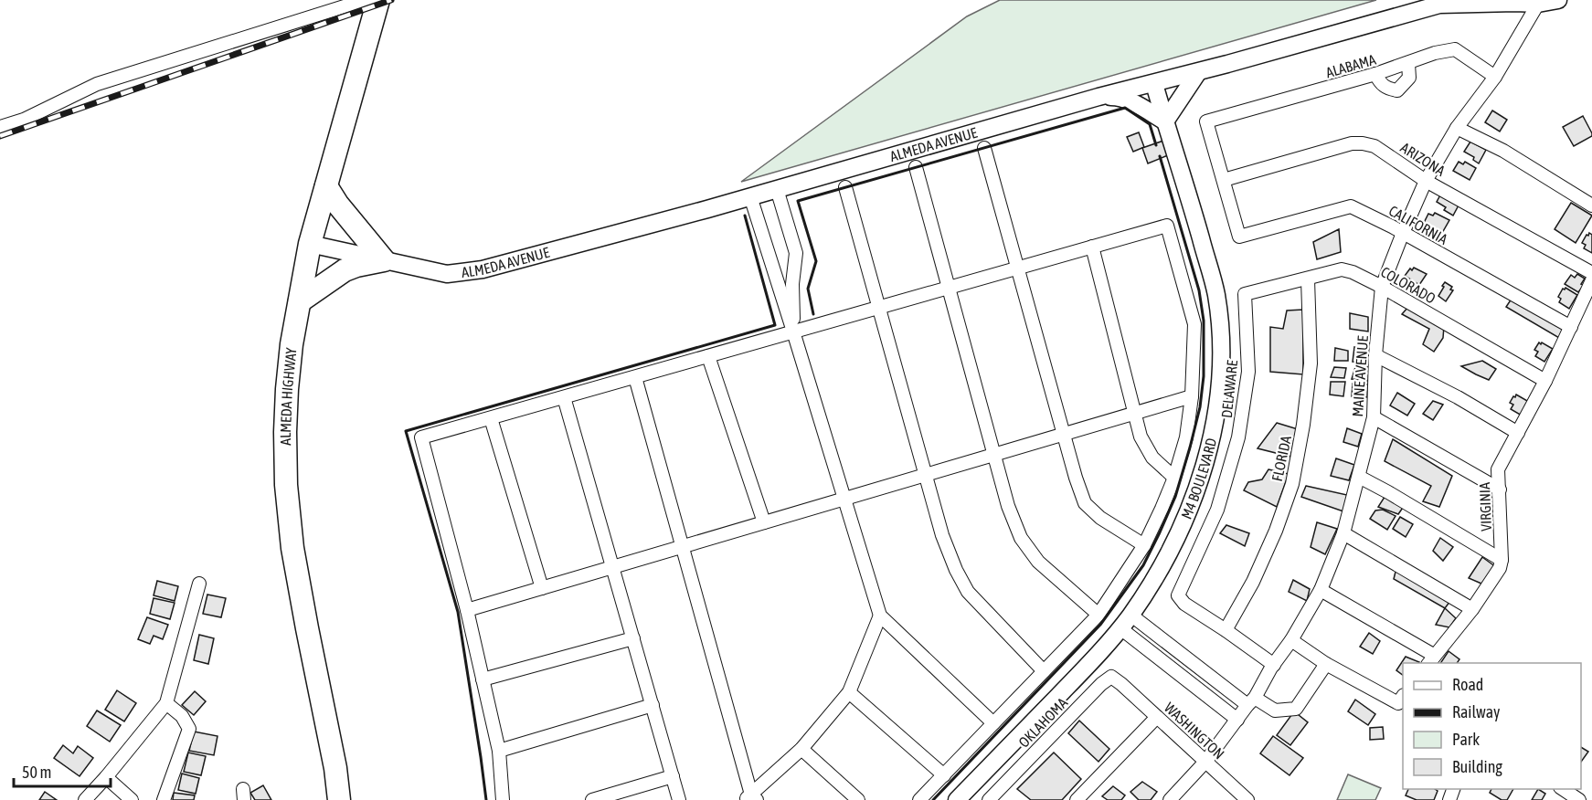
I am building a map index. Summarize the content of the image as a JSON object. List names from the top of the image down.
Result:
{
  "streets": {
    "highway": ["ALMEDA HIGHWAY"],
    "main road": ["ALMEDA AVENUE", "M4 BOULEVARD"],
    "street": [
      "ALABAMA",
      "ARIZONA",
      "CALIFORNIA",
      "COLORADO",
      "MAINE AVENUE",
      "DELAWARE",
      "FLORIDA",
      "VIRGINIA",
      "OKLAHOMA",
      "WASHINGTON"
    ]
  },
  "crossings": [
    ["ALABAMA", "ARIZONA"],
    ["ALABAMA", "CALIFORNIA"],
    ["ALABAMA", "MAINE AVENUE"],
    ["ALMEDA AVENUE", "MAINE AVENUE"],
    ["ALMEDA AVENUE", "ALMEDA HIGHWAY"],
    ["ALMEDA AVENUE", "M4 BOULEVARD"],
    ["ARIZONA", "CALIFORNIA"],
    ["ARIZONA", "MAINE AVENUE"],
    ["CALIFORNIA", "MAINE AVENUE"],
    ["CALIFORNIA", "VIRGINIA"],
    ["COLORADO", "MAINE AVENUE"],
    ["COLORADO", "DELAWARE"],
    ["COLORADO", "FLORIDA"],
    ["COLORADO", "VIRGINIA"],
    ["MAINE AVENUE", "WASHINGTON"],
    ["DELAWARE", "FLORIDA"],
    ["OKLAHOMA", "WASHINGTON"]
  ],
  "legend": [
    "Road",
    "Railway",
    "Park",
    "Building"
  ],
  "scale_bar": "50 m"
}
